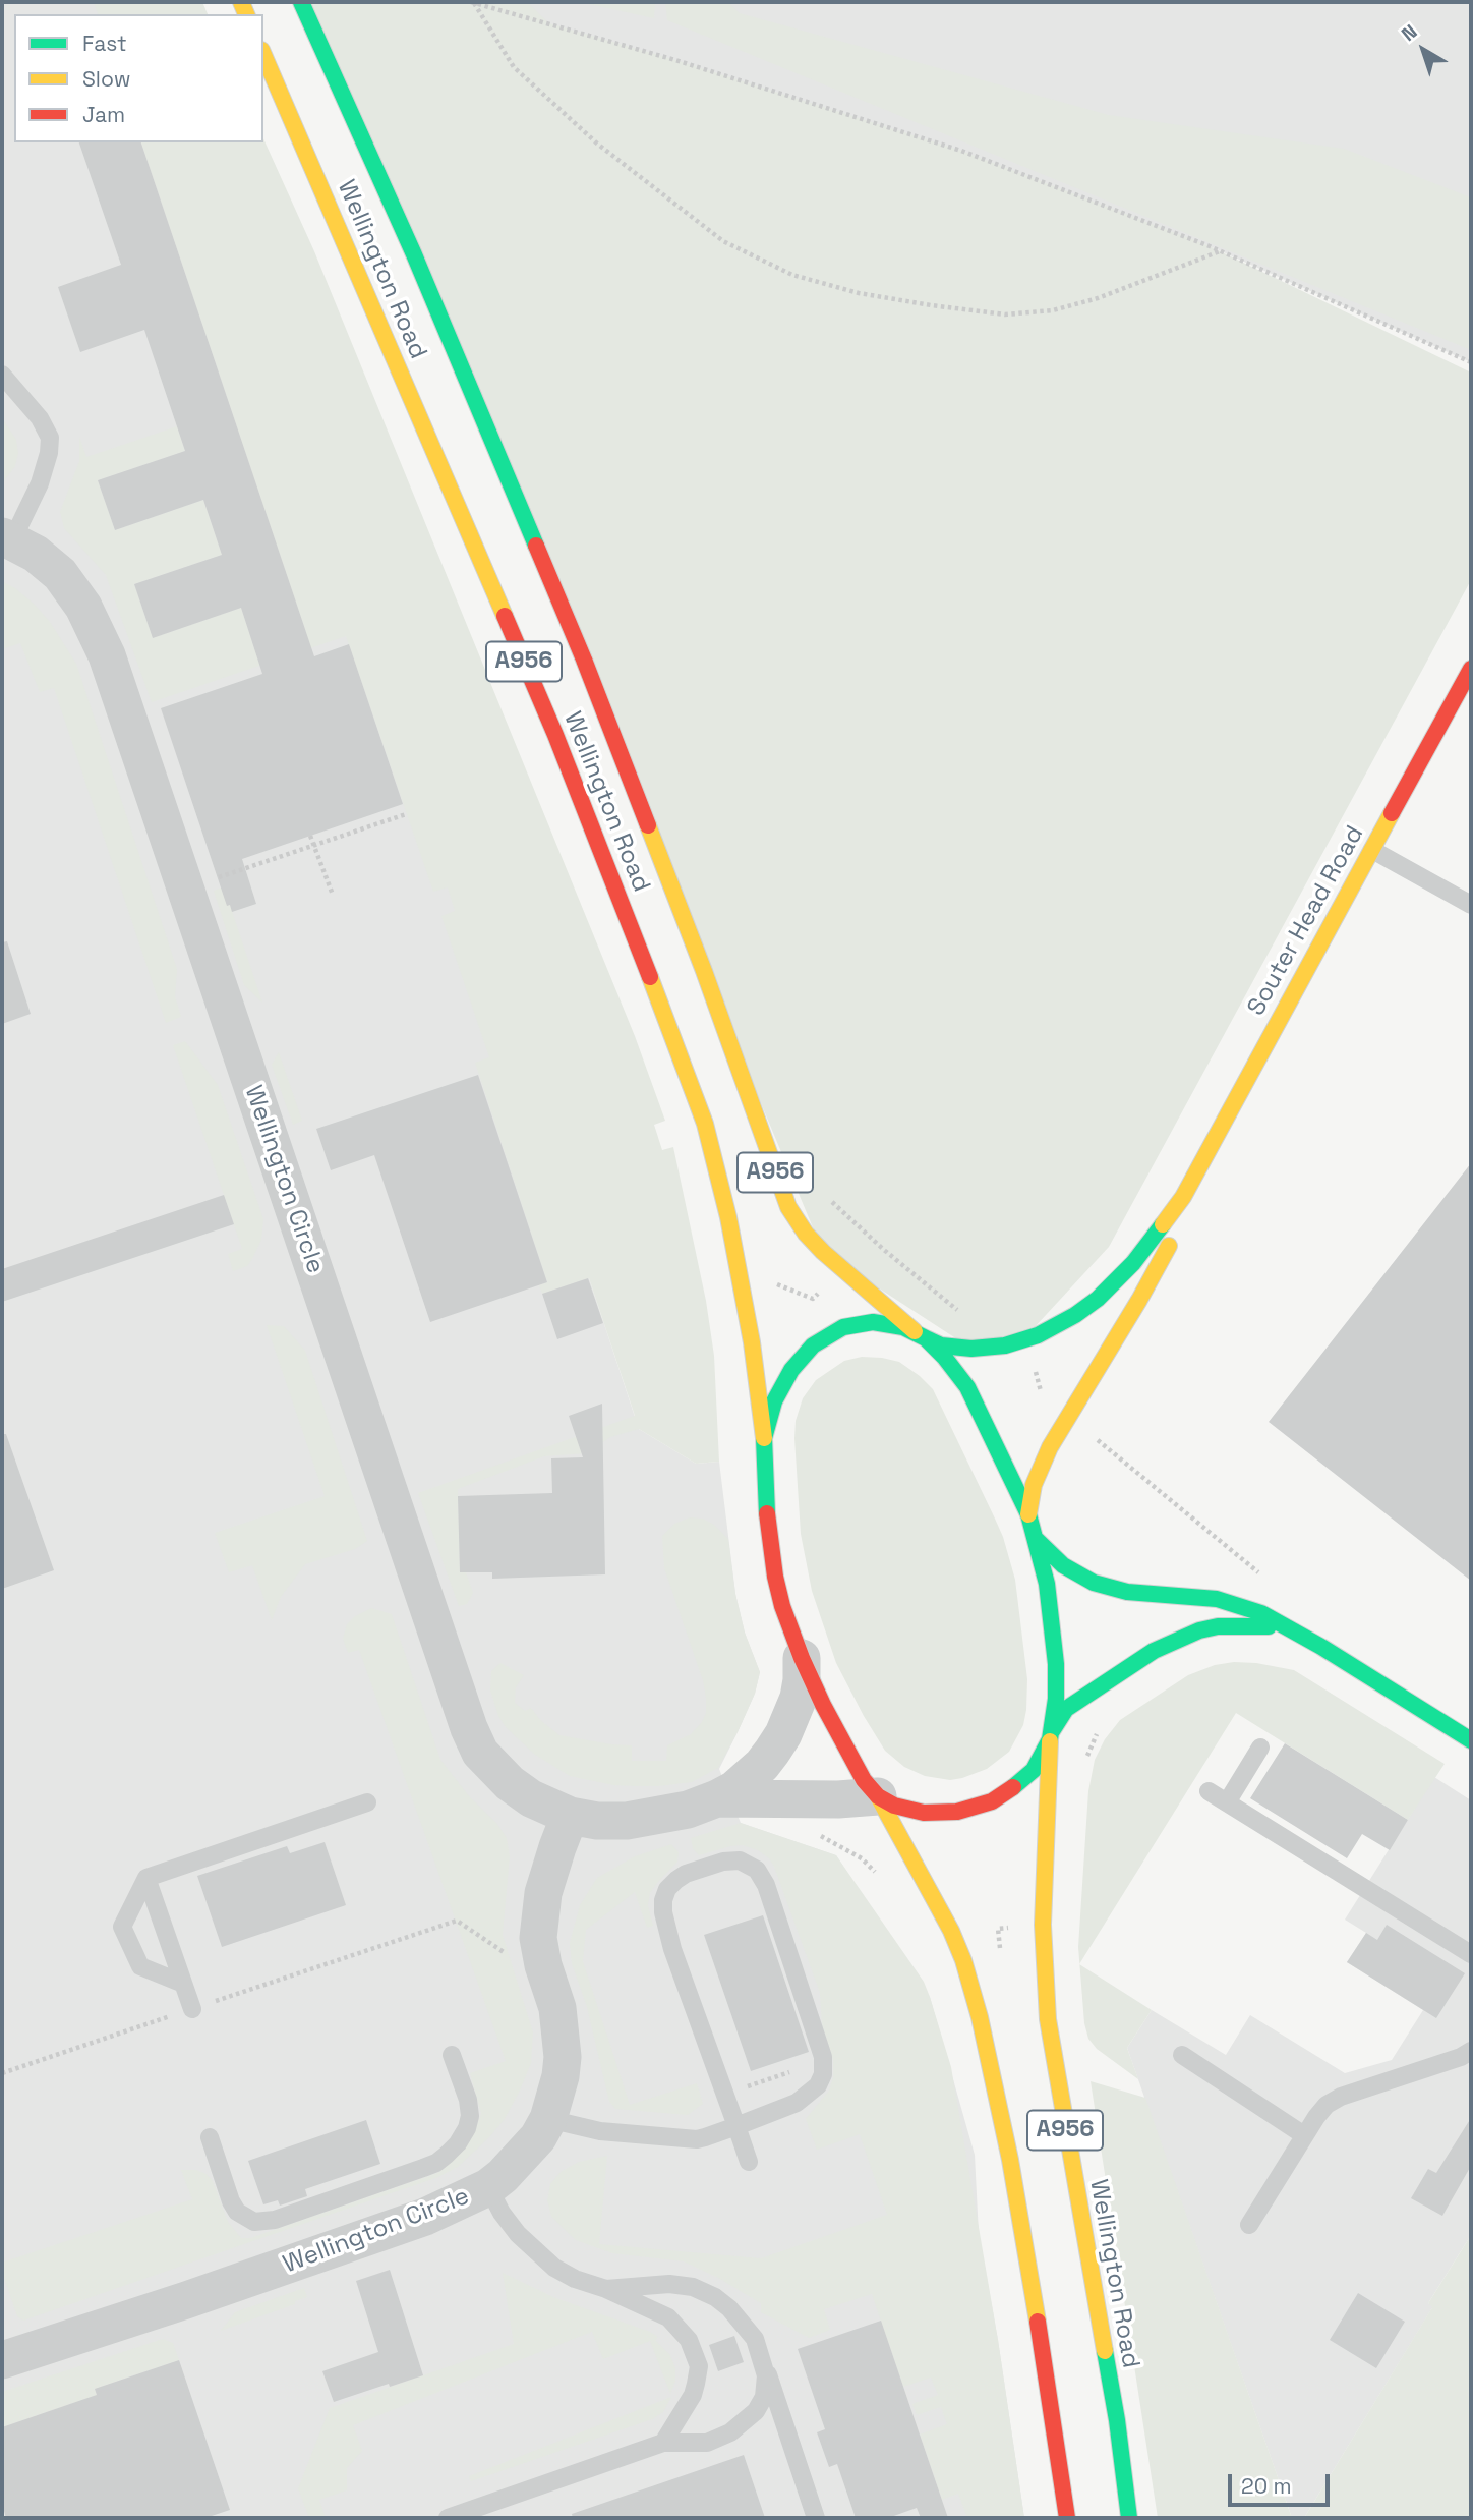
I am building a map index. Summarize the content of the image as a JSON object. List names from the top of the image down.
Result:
{
  "streets": {
    "main road": ["Wellington Road", "A956", "Souter Head Road"],
    "street": ["Wellington Circle"]
  },
  "crossings": [
    ["Wellington Road", "A956"],
    ["Wellington Road", "Souter Head Road"],
    ["A956", "Souter Head Road"],
    ["A956", "Wellington Circle"]
  ],
  "legend": ["Fast", "Slow", "Jam"],
  "scale_bar": "20 m",
  "north": "top left"
}
